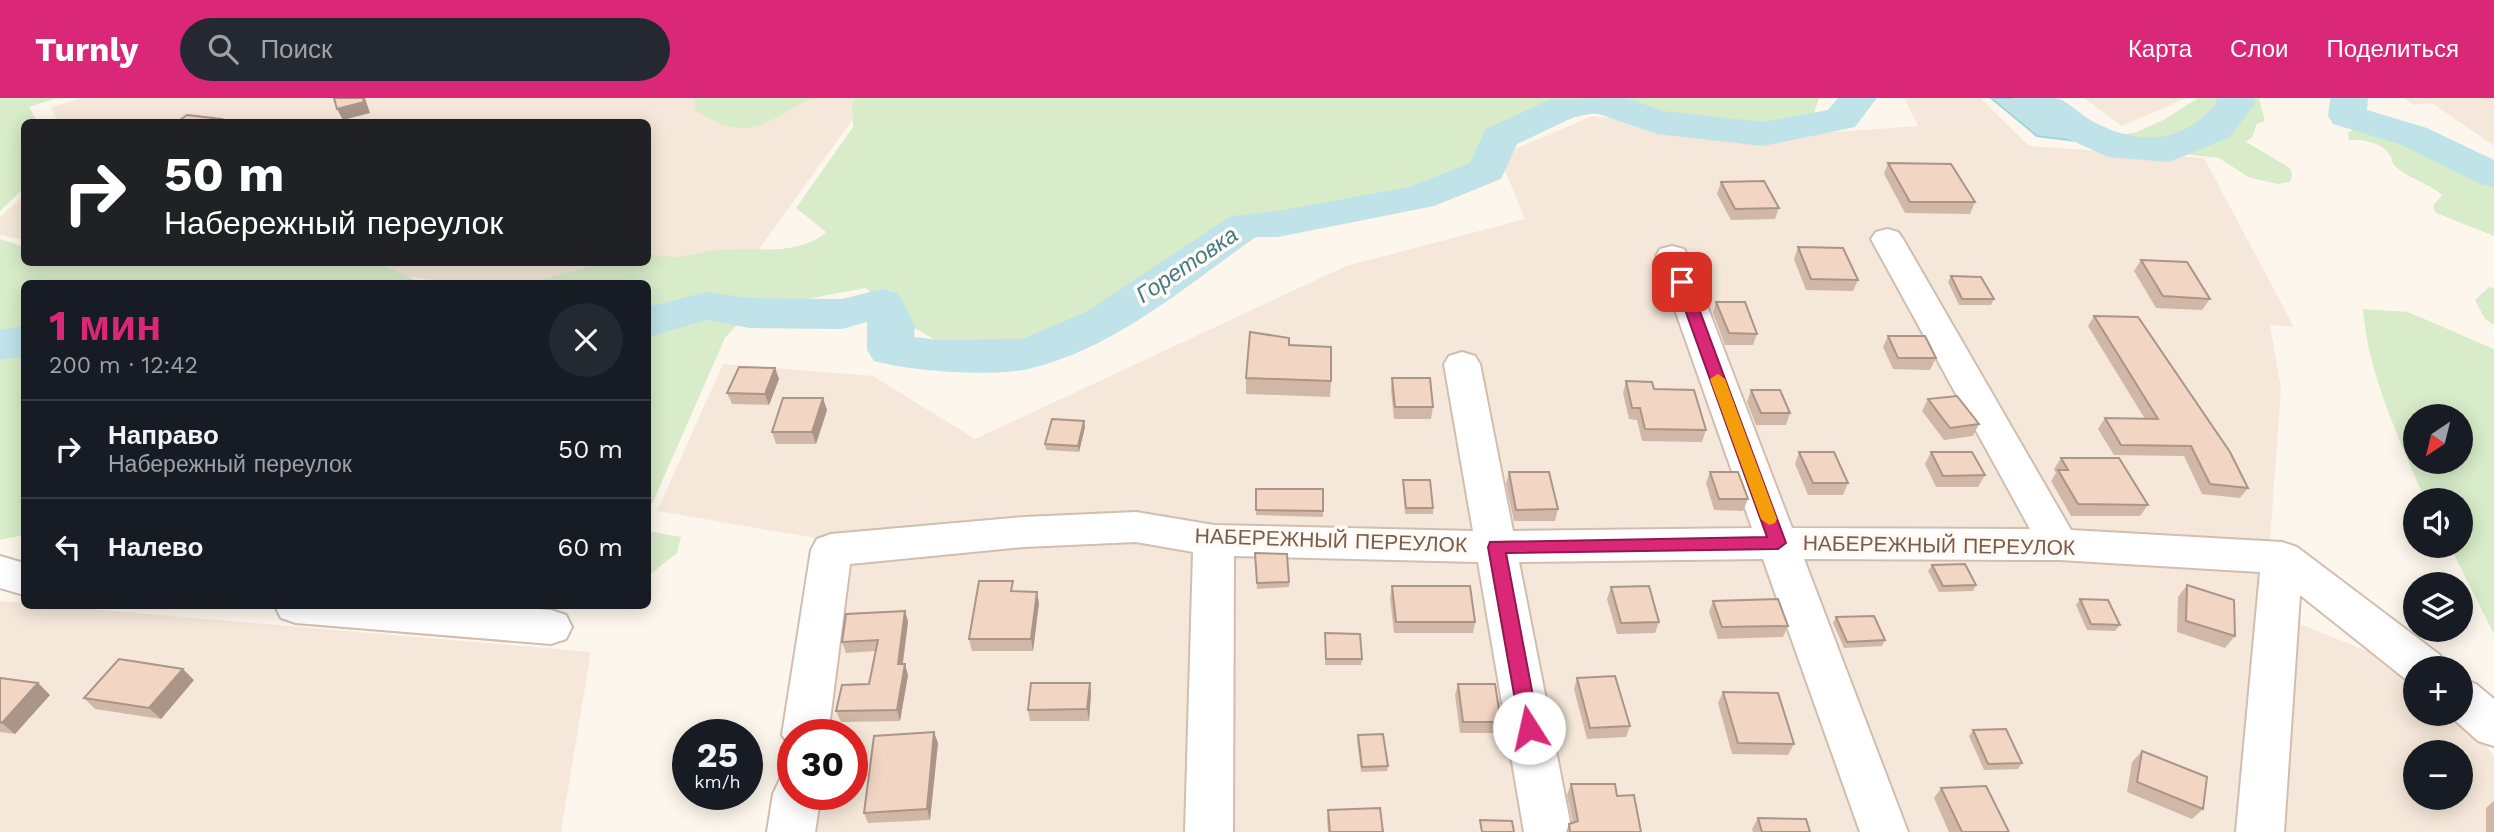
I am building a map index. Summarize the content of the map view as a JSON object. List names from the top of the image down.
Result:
{
  "streets": {
    "street": ["НАБЕРЕЖНЫЙ ПЕРЕУЛОК"]
  },
  "water": ["Горетовка"],
  "north": "bottom left",
  "page": {
    "header": "Turnly",
    "search": "Поиск",
    "nav": ["Карта", "Слои", "Поделиться"],
    "turn": ["50 m", "Набережный переулок"],
    "heading": ["1 мин", "200 m · 12:42"],
    "list": [
      {
        "name": "Направо",
        "note": "Набережный переулок",
        "value": "50 m"
      },
      {
        "name": "Налево",
        "value": "60 m"
      }
    ],
    "map_buttons": ["+", "−"],
    "speed": "25 km/h",
    "limit": "30"
  }
}
